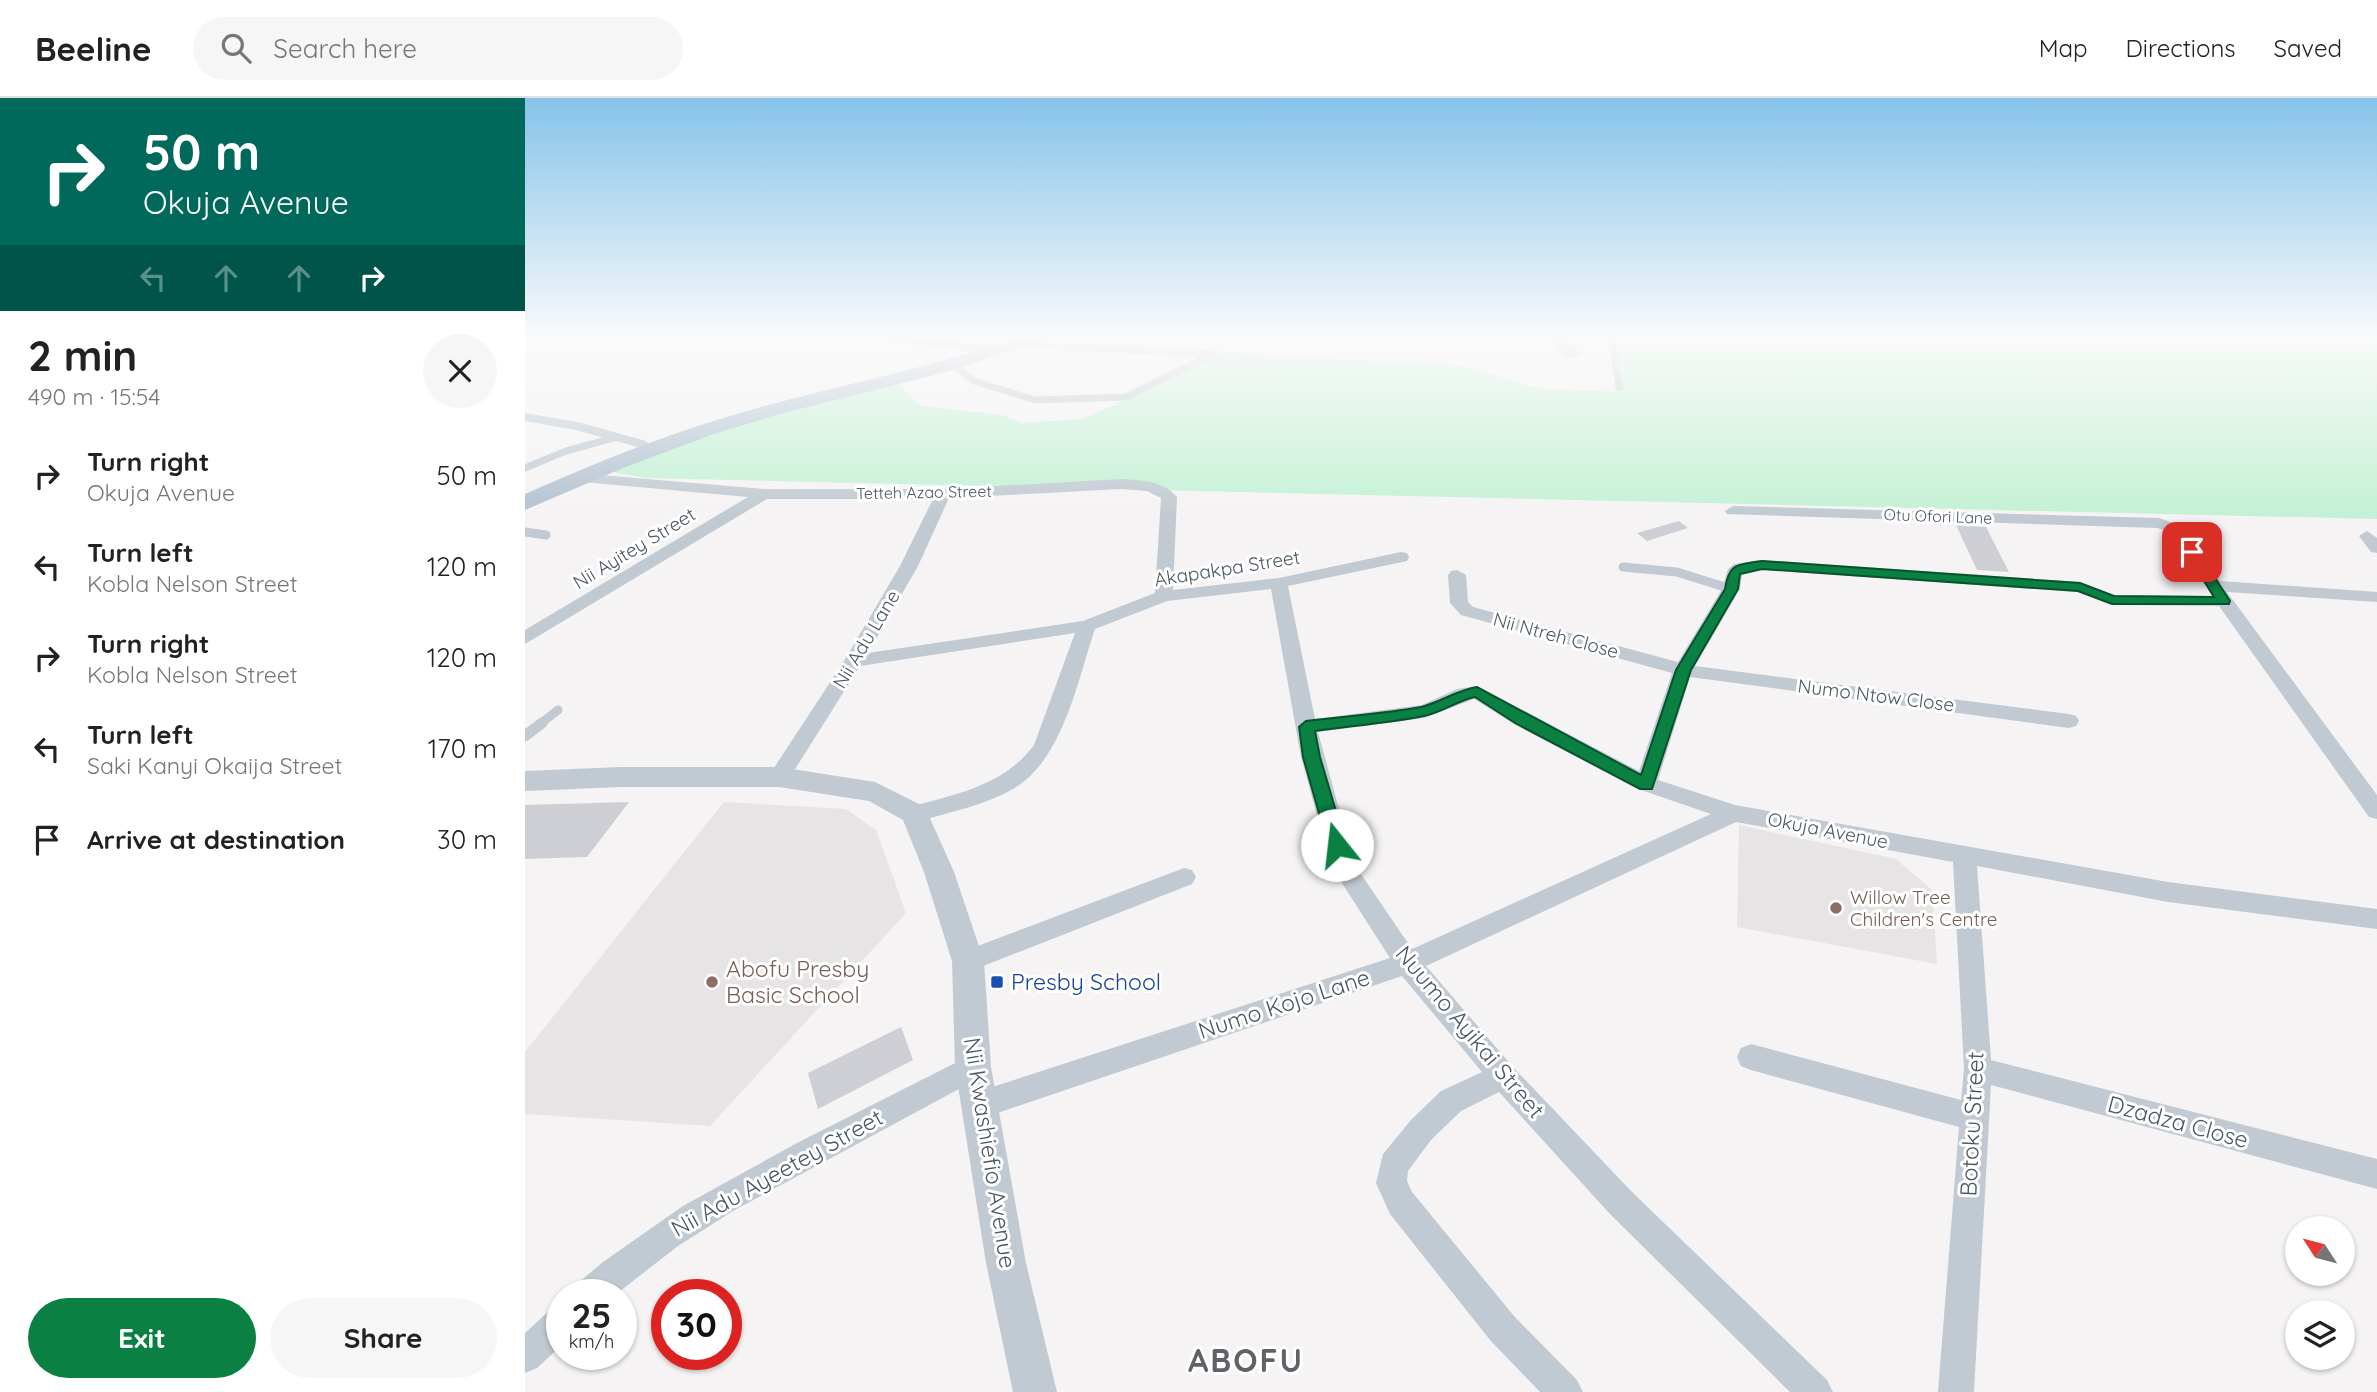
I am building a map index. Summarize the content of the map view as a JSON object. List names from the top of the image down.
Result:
{
  "streets": {
    "street": [
      "Tetteh Azao Street",
      "Otu Ofori Lane",
      "Nii Ayitey Street",
      "Akapakpa Street",
      "Nii Ntreh Close",
      "Nii Adu Lane",
      "Numo Ntow Close",
      "Okuja Avenue",
      "Numo Kojo Lane",
      "Nuumo Ayikai Street",
      "Dzadza Close",
      "Botoku Street",
      "Nii Kwashiefio Avenue",
      "Nii Adu Ayeetey Street"
    ]
  },
  "crossings": [
    ["Tetteh Azao Street", "Nii Ayitey Street"],
    ["Tetteh Azao Street", "Akapakpa Street"],
    ["Tetteh Azao Street", "Nii Adu Lane"],
    ["Akapakpa Street", "Nii Adu Lane"],
    ["Akapakpa Street", "Nuumo Ayikai Street"],
    ["Nii Ntreh Close", "Numo Ntow Close"],
    ["Okuja Avenue", "Numo Kojo Lane"],
    ["Okuja Avenue", "Nuumo Ayikai Street"],
    ["Okuja Avenue", "Botoku Street"],
    ["Numo Kojo Lane", "Nuumo Ayikai Street"],
    ["Numo Kojo Lane", "Nii Kwashiefio Avenue"],
    ["Dzadza Close", "Botoku Street"],
    ["Nii Kwashiefio Avenue", "Nii Adu Ayeetey Street"]
  ],
  "districts": ["ABOFU"],
  "places": {
    "other": ["Willow Tree Children's Centre", "Abofu Presby Basic School"],
    "transit": ["Presby School"]
  },
  "north": "top left",
  "page": {
    "header": "Beeline",
    "search": "Search here",
    "nav": ["Map", "Directions", "Saved"],
    "turn": ["50 m", "Okuja Avenue"],
    "heading": ["2 min", "490 m · 15:54"],
    "list": [
      {
        "name": "Turn right",
        "note": "Okuja Avenue",
        "value": "50 m"
      },
      {
        "name": "Turn left",
        "note": "Kobla Nelson Street",
        "value": "120 m"
      },
      {
        "name": "Turn right",
        "note": "Kobla Nelson Street",
        "value": "120 m"
      },
      {
        "name": "Turn left",
        "note": "Saki Kanyi Okaija Street",
        "value": "170 m"
      },
      {
        "name": "Arrive at destination",
        "value": "30 m"
      }
    ],
    "speed": "25 km/h",
    "limit": "30",
    "buttons": ["Exit", "Share"]
  }
}
